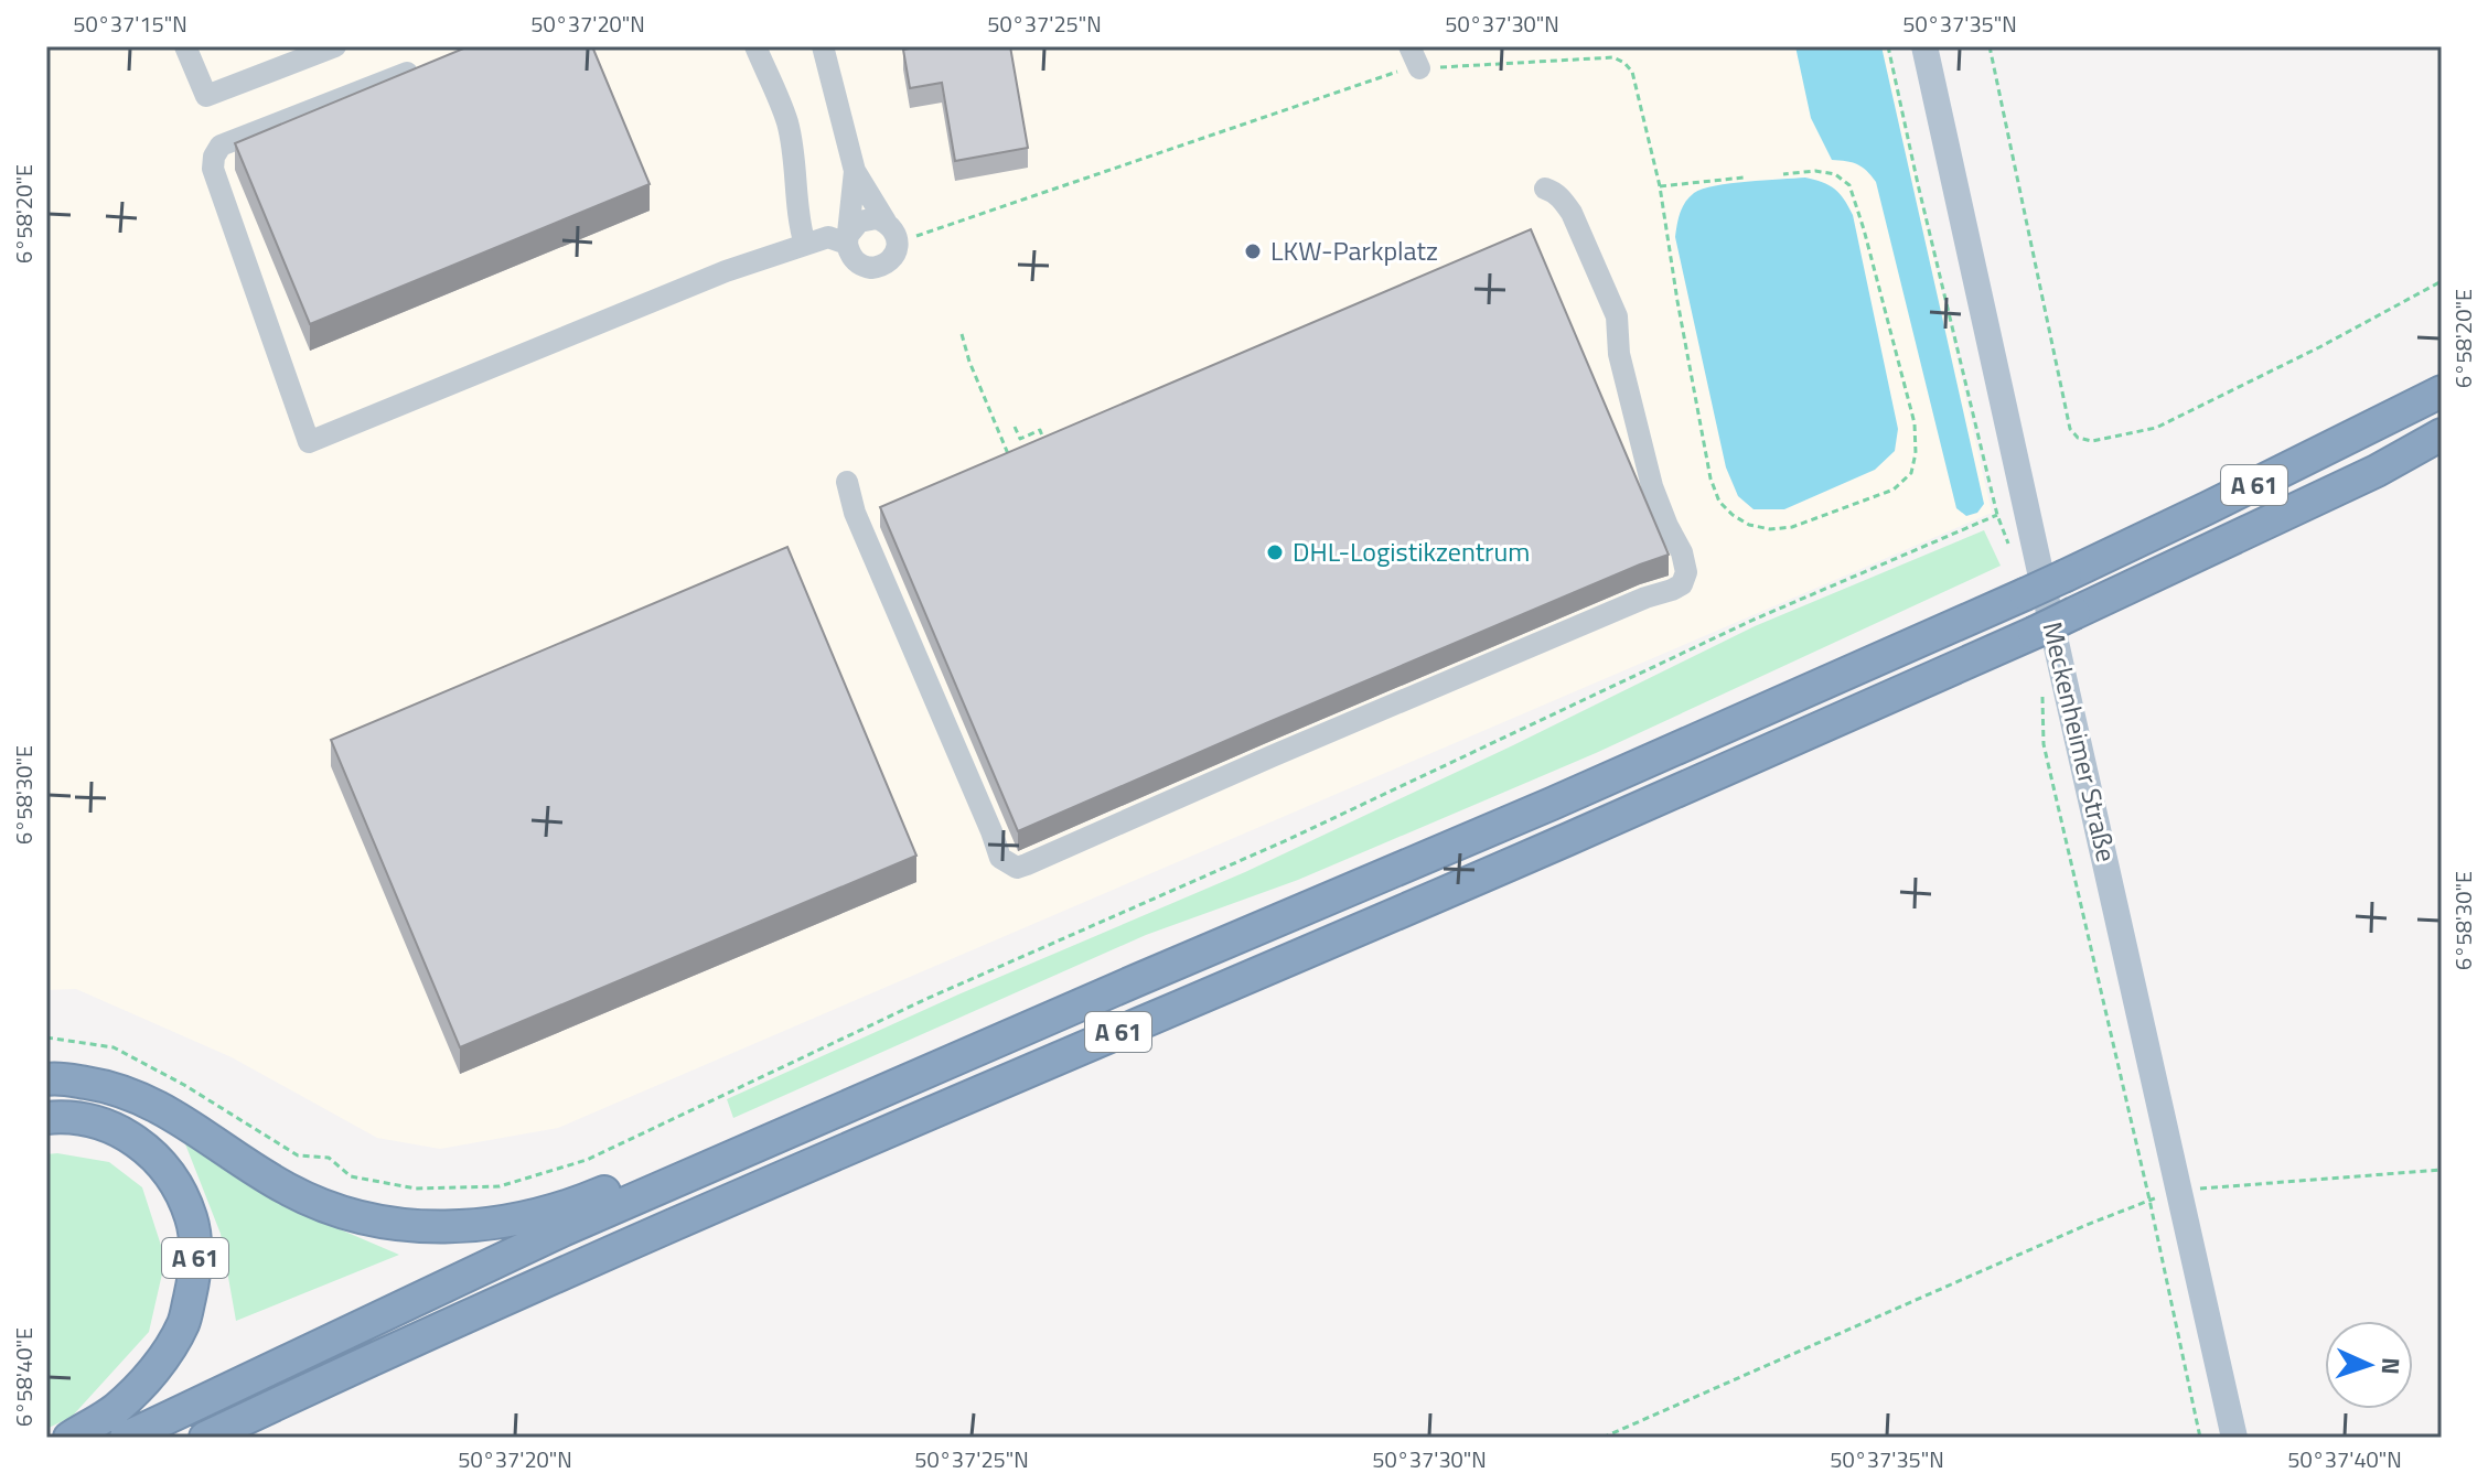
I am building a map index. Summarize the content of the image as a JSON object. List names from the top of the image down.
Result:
{
  "streets": {
    "highway": ["A 61"],
    "main road": ["Meckenheimer Straße"]
  },
  "places": ["LKW-Parkplatz", "DHL-Logistikzentrum"],
  "north": "right",
  "coordinates": [
    "50°37'15\"N",
    "50°37'20\"N",
    "50°37'25\"N",
    "50°37'30\"N",
    "50°37'35\"N",
    "6°58'20\"E",
    "6°58'30\"E",
    "6°58'40\"E",
    "50°37'40\"N"
  ]
}
